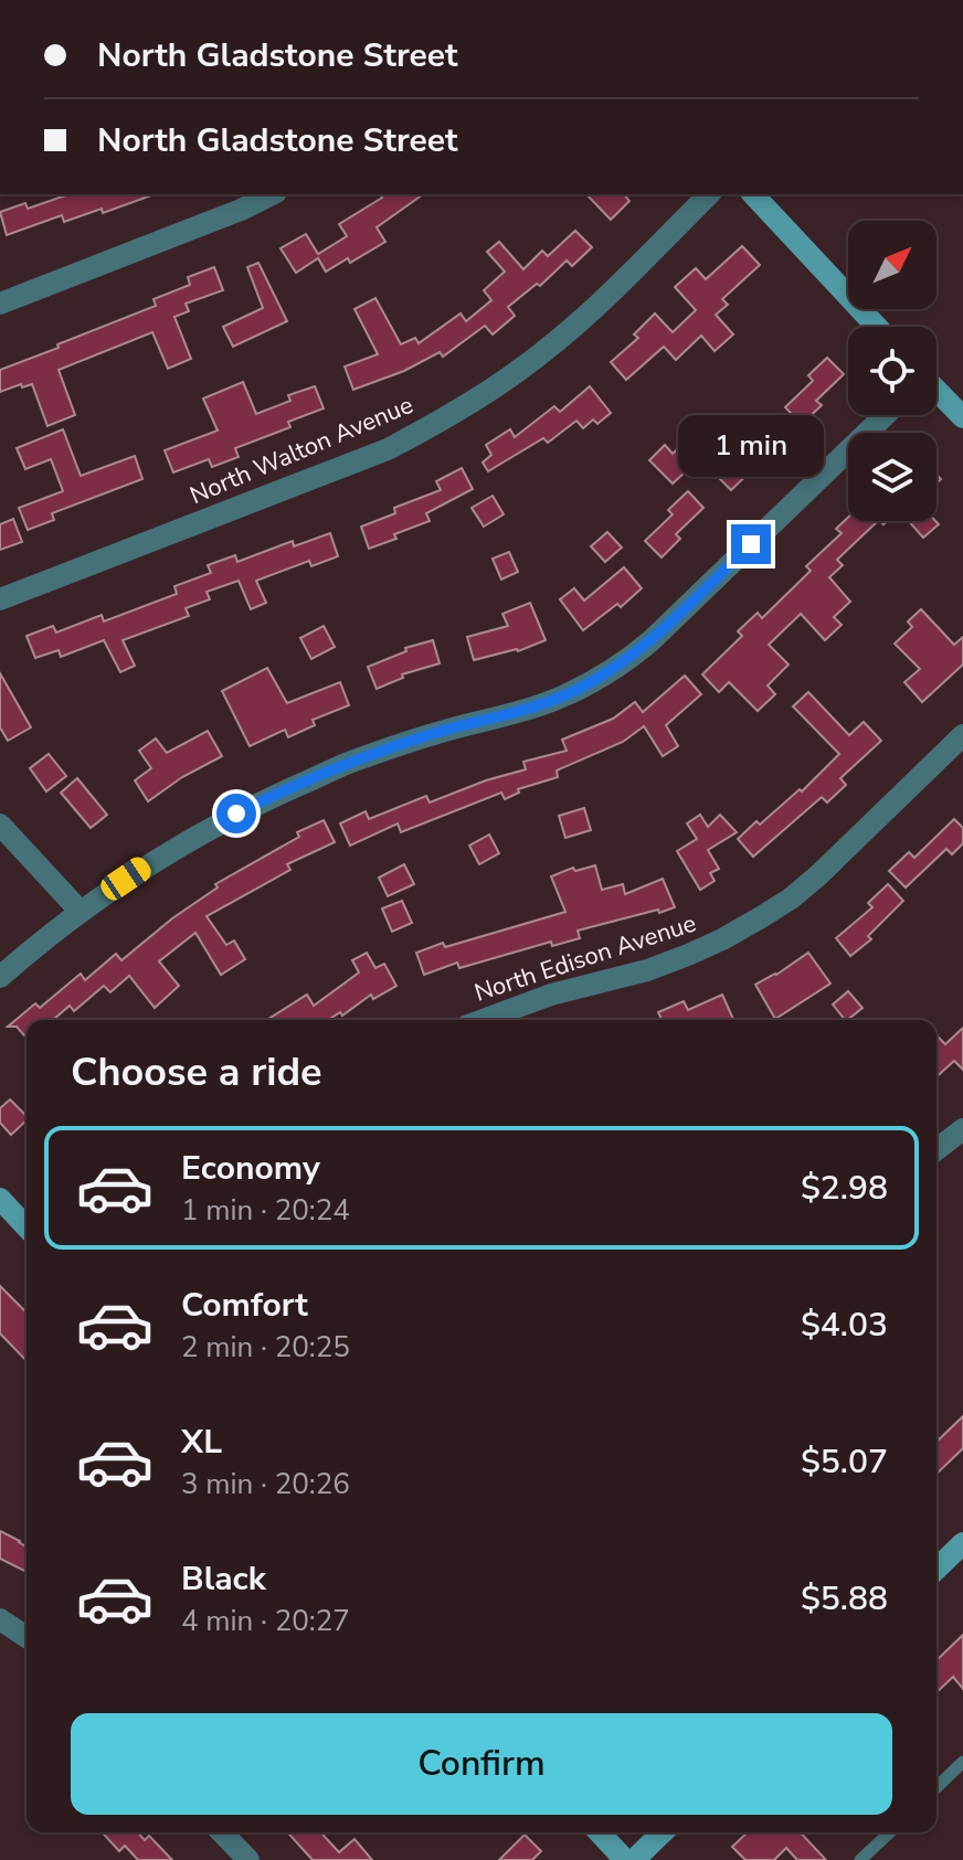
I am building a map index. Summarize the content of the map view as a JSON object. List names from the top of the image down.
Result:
{
  "streets": {
    "street": ["North Walton Avenue", "North Edison Avenue"]
  },
  "north": "top right",
  "page": {
    "banner": ["North Gladstone Street", "North Gladstone Street"],
    "bubble": "1 min",
    "heading": "Choose a ride",
    "list": [
      {
        "name": "Economy",
        "note": "1 min · 20:24",
        "value": "$2.98"
      },
      {
        "name": "Comfort",
        "note": "2 min · 20:25",
        "value": "$4.03"
      },
      {
        "name": "XL",
        "note": "3 min · 20:26",
        "value": "$5.07"
      },
      {
        "name": "Black",
        "note": "4 min · 20:27",
        "value": "$5.88"
      }
    ],
    "buttons": "Confirm"
  }
}
